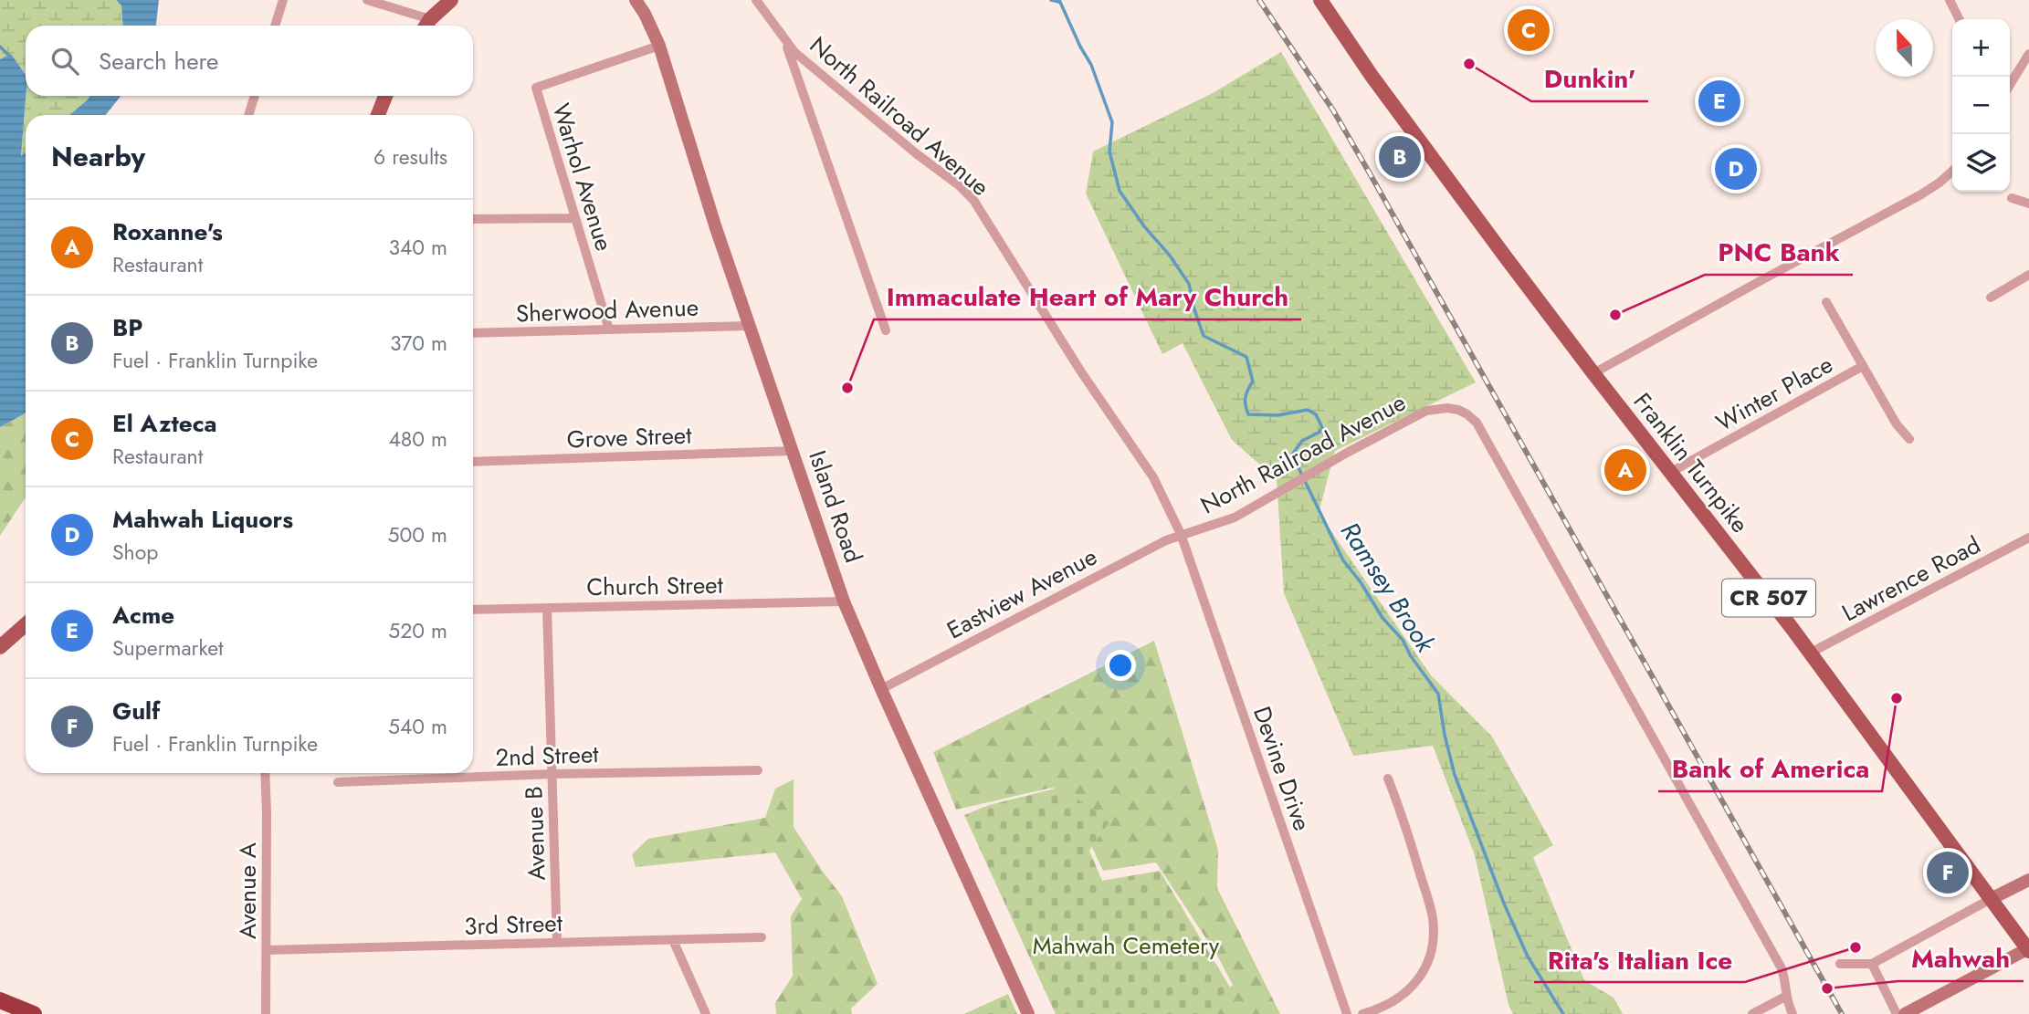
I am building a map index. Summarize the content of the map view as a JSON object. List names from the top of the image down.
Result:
{
  "streets": {
    "main road": ["Franklin Turnpike", "Island Road", "CR 507"],
    "street": [
      "North Railroad Avenue",
      "Warhol Avenue",
      "Sherwood Avenue",
      "Winter Place",
      "Grove Street",
      "Lawrence Road",
      "Church Street",
      "Eastview Avenue",
      "2nd Street",
      "Devine Drive",
      "Avenue B",
      "Avenue A",
      "3rd Street"
    ]
  },
  "crossings": [
    ["North Railroad Avenue", "Eastview Avenue"],
    ["North Railroad Avenue", "Devine Drive"],
    ["Warhol Avenue", "Sherwood Avenue"],
    ["Warhol Avenue", "Island Road"],
    ["Sherwood Avenue", "Island Road"],
    ["Winter Place", "Franklin Turnpike"],
    ["Grove Street", "Island Road"],
    ["Franklin Turnpike", "Lawrence Road"],
    ["Island Road", "Church Street"],
    ["Island Road", "Eastview Avenue"],
    ["Church Street", "Avenue B"],
    ["Eastview Avenue", "Devine Drive"],
    ["2nd Street", "Avenue B"],
    ["Avenue B", "3rd Street"],
    ["Avenue A", "3rd Street"]
  ],
  "water": ["Ramsey Brook"],
  "parks": ["Mahwah Cemetery"],
  "places": [
    "Dunkin'",
    "PNC Bank",
    "Immaculate Heart of Mary Church",
    "Bank of America",
    "Rita's Italian Ice",
    "Mahwah"
  ],
  "north": "top",
  "page": {
    "pins": [
      "C",
      "E",
      "B",
      "D",
      "A",
      "F"
    ],
    "map_buttons": ["+", "−"],
    "search": "Search here",
    "heading": ["Nearby", "6 results"],
    "list": [
      {
        "mark": "A",
        "name": "Roxanne's",
        "note": "Restaurant",
        "value": "340 m"
      },
      {
        "mark": "B",
        "name": "BP",
        "note": "Fuel · Franklin Turnpike",
        "value": "370 m"
      },
      {
        "mark": "C",
        "name": "El Azteca",
        "note": "Restaurant",
        "value": "480 m"
      },
      {
        "mark": "D",
        "name": "Mahwah Liquors",
        "note": "Shop",
        "value": "500 m"
      },
      {
        "mark": "E",
        "name": "Acme",
        "note": "Supermarket",
        "value": "520 m"
      },
      {
        "mark": "F",
        "name": "Gulf",
        "note": "Fuel · Franklin Turnpike",
        "value": "540 m"
      }
    ]
  }
}
